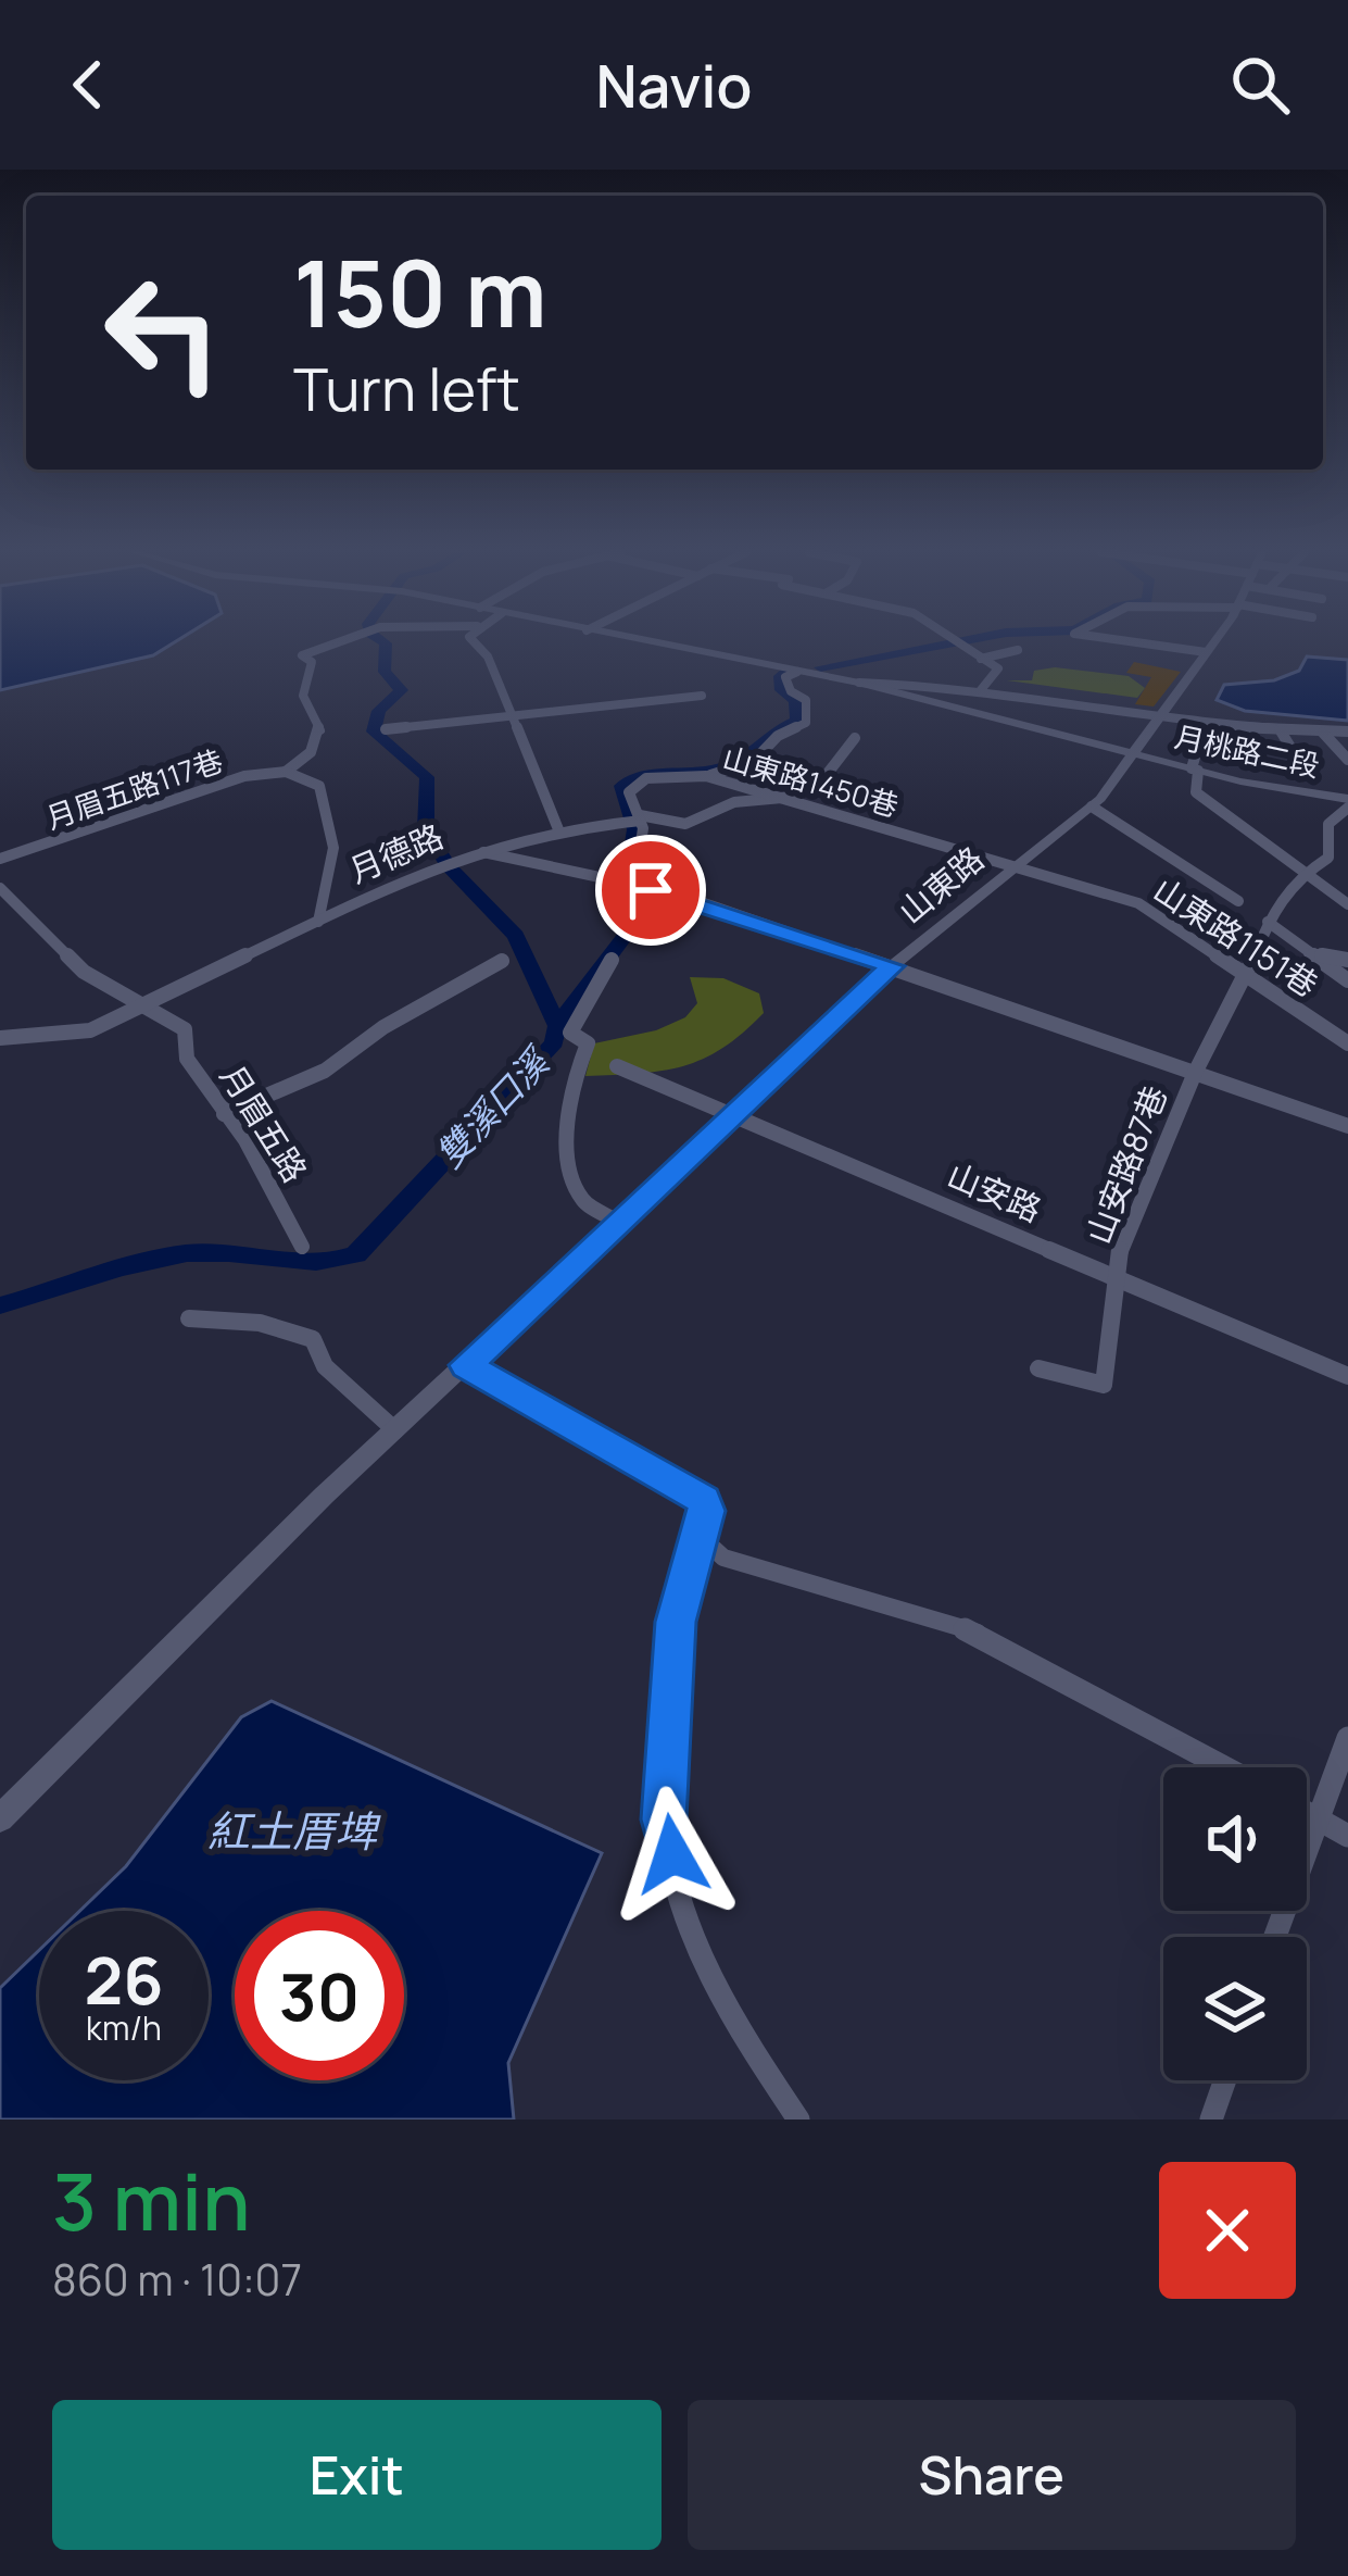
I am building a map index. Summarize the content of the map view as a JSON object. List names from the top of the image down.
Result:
{
  "streets": {
    "street": [
      "月桃路二段",
      "山東路1450巷",
      "月眉五路117巷",
      "月德路",
      "山東路",
      "山東路1151巷",
      "月眉五路",
      "山安路87巷",
      "山安路"
    ]
  },
  "crossings": [
    ["月桃路二段", "山東路"],
    ["月桃路二段", "山安路87巷"],
    ["山東路1450巷", "山東路"],
    ["山東路1450巷", "山東路1151巷"],
    ["月德路", "山東路"],
    ["月德路", "月眉五路"],
    ["月德路", "山安路87巷"],
    ["山東路", "山東路1151巷"],
    ["山東路", "山安路"],
    ["山東路1151巷", "山安路87巷"],
    ["山安路87巷", "山安路"]
  ],
  "water": ["雙溪口溪", "紅土厝埤"],
  "page": {
    "header": "Navio",
    "turn": ["150 m", "Turn left"],
    "speed": "26 km/h",
    "limit": "30",
    "heading": ["3 min", "860 m · 10:07"],
    "buttons": ["Exit", "Share"]
  }
}
